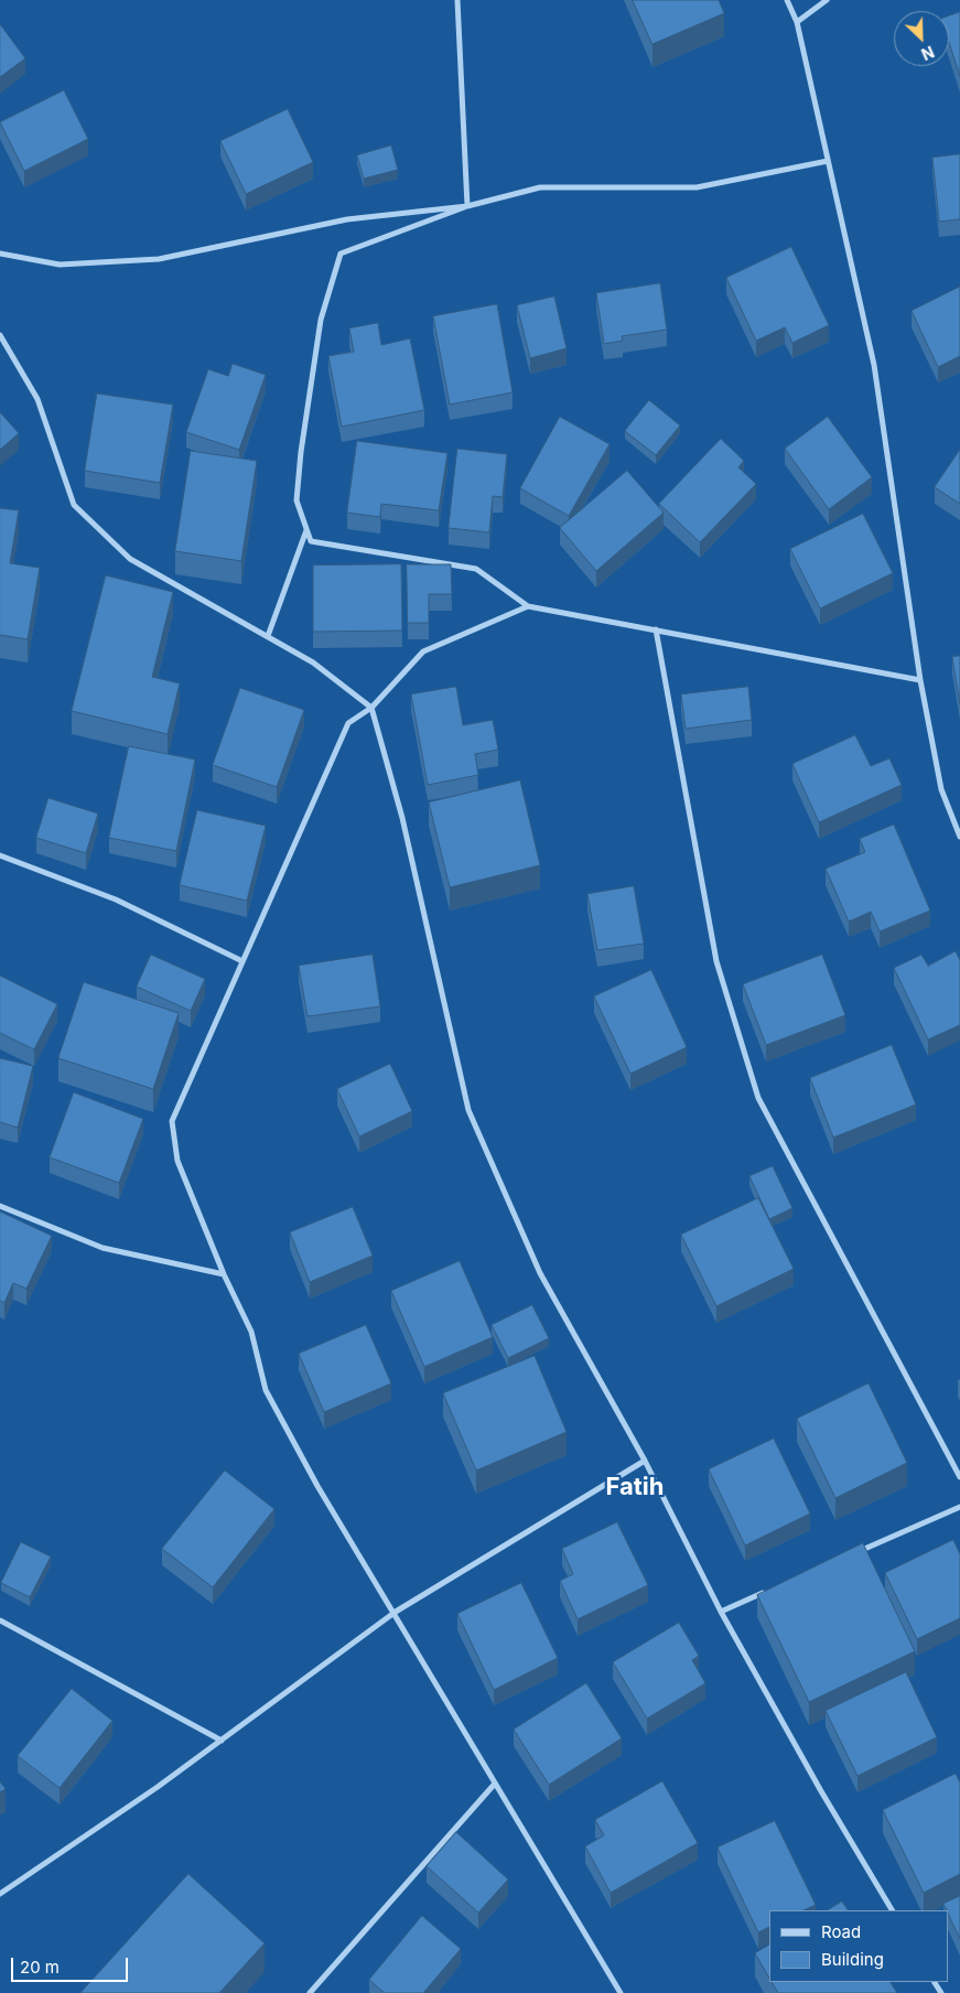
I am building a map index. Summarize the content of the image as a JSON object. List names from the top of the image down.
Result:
{
  "districts": ["Fatih"],
  "legend": ["Road", "Building"],
  "scale_bar": "20 m",
  "north": "bottom right"
}
